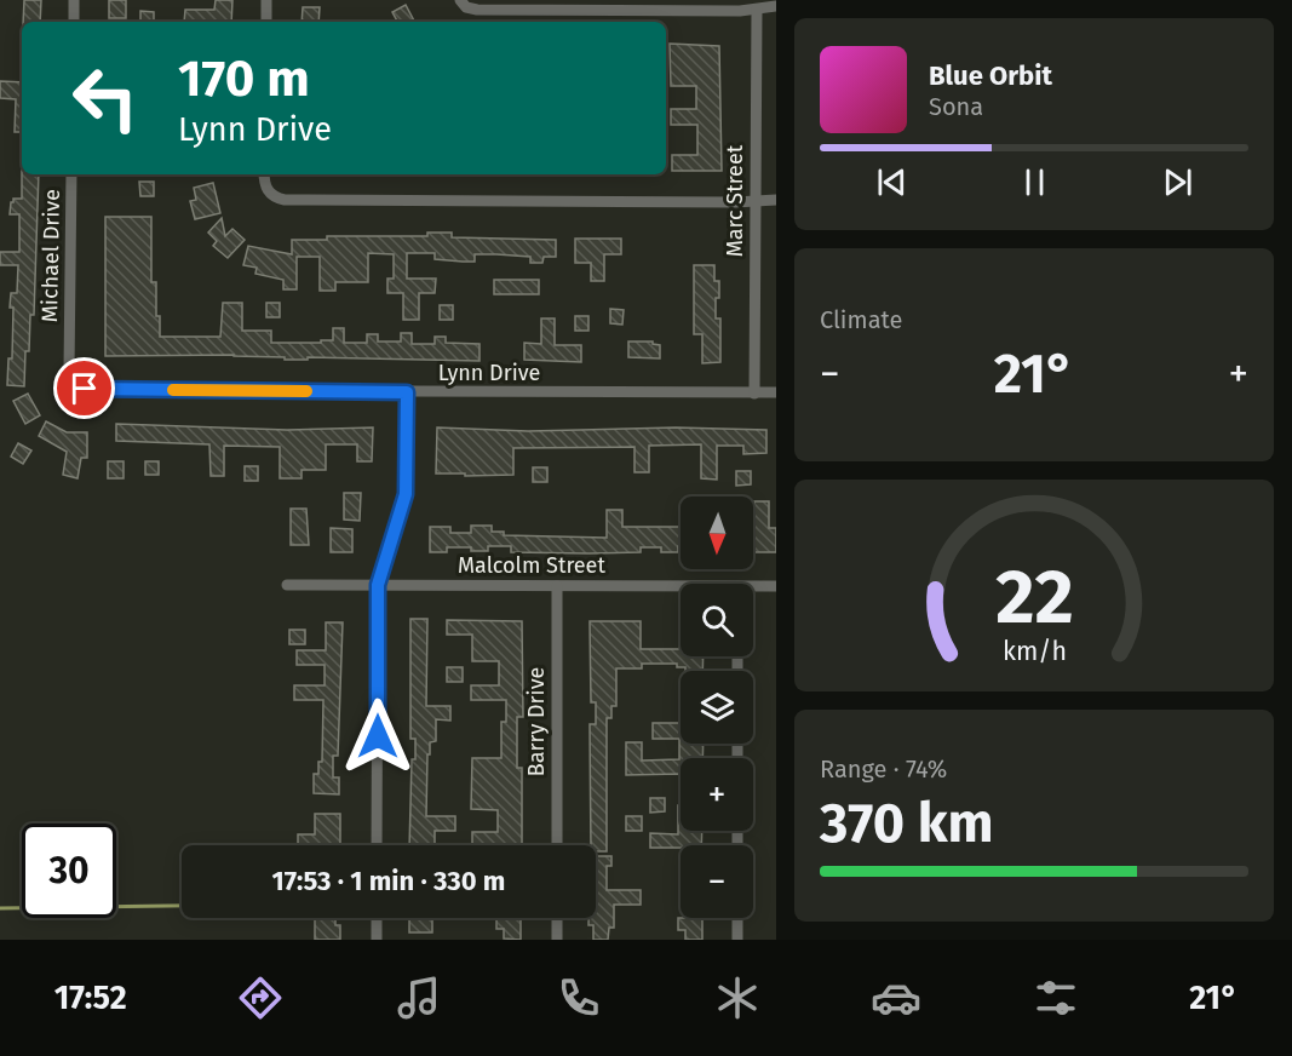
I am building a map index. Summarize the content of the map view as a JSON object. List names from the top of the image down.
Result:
{
  "streets": {
    "street": [
      "Marc Street",
      "Michael Drive",
      "Lynn Drive",
      "Malcolm Street",
      "Barry Drive"
    ]
  },
  "crossings": [
    ["Marc Street", "Lynn Drive"],
    ["Michael Drive", "Lynn Drive"],
    ["Malcolm Street", "Barry Drive"]
  ],
  "north": "bottom",
  "page": {
    "turn": ["170 m", "Lynn Drive"],
    "song": ["Blue Orbit", "Sona"],
    "tile": [
      "Climate",
      ["Range · 74%", "370 km"]
    ],
    "heat": ["−", "21°", "+"],
    "map_buttons": ["+", "−"],
    "limit": "30",
    "trip": "17:53 · 1 min · 330 m",
    "tabs": ["17:52", "21°"],
    "gauge": ["22", "km/h"]
  }
}
